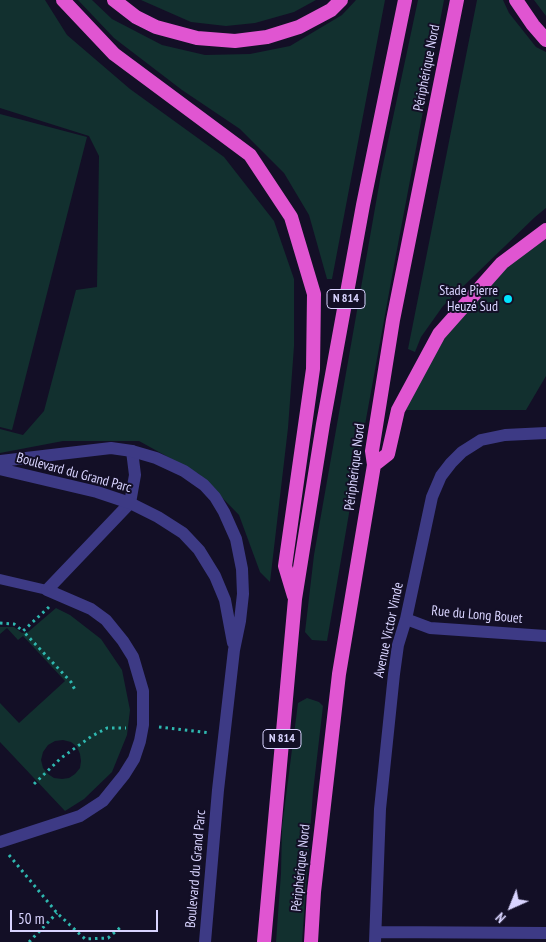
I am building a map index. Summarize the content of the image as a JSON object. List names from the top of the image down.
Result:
{
  "streets": {
    "highway": ["Périphérique Nord", "N 814"],
    "street": ["Boulevard du Grand Parc", "Rue du Long Bouet", "Avenue Victor Vinde"]
  },
  "crossings": [
    ["Rue du Long Bouet", "Avenue Victor Vinde"]
  ],
  "places": ["Stade Pierre Heuzé Sud"],
  "scale_bar": "50 m",
  "north": "bottom left"
}
